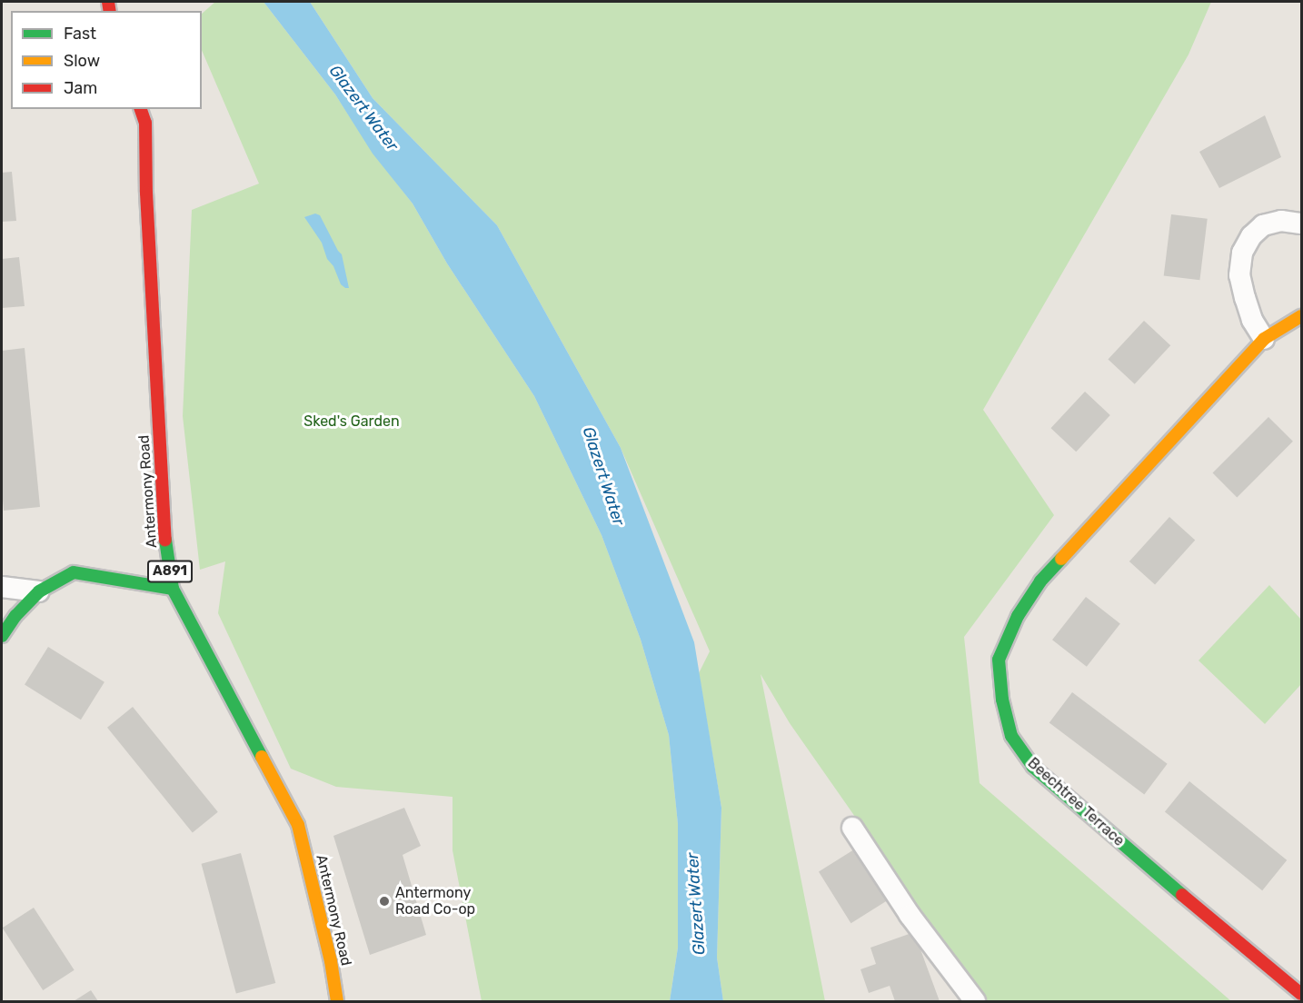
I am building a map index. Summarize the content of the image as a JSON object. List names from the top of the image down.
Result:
{
  "streets": {
    "street": ["Antermony Road", "A891", "Beechtree Terrace"]
  },
  "water": ["Glazert Water"],
  "parks": ["Sked's Garden"],
  "places": ["Antermony Road Co-op"],
  "legend": ["Fast", "Slow", "Jam"]
}
